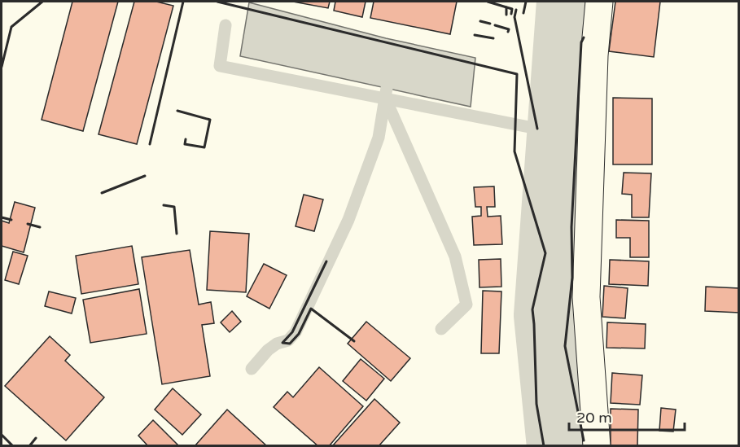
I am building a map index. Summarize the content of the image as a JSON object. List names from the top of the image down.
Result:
{
  "scale_bar": "20 m"
}
